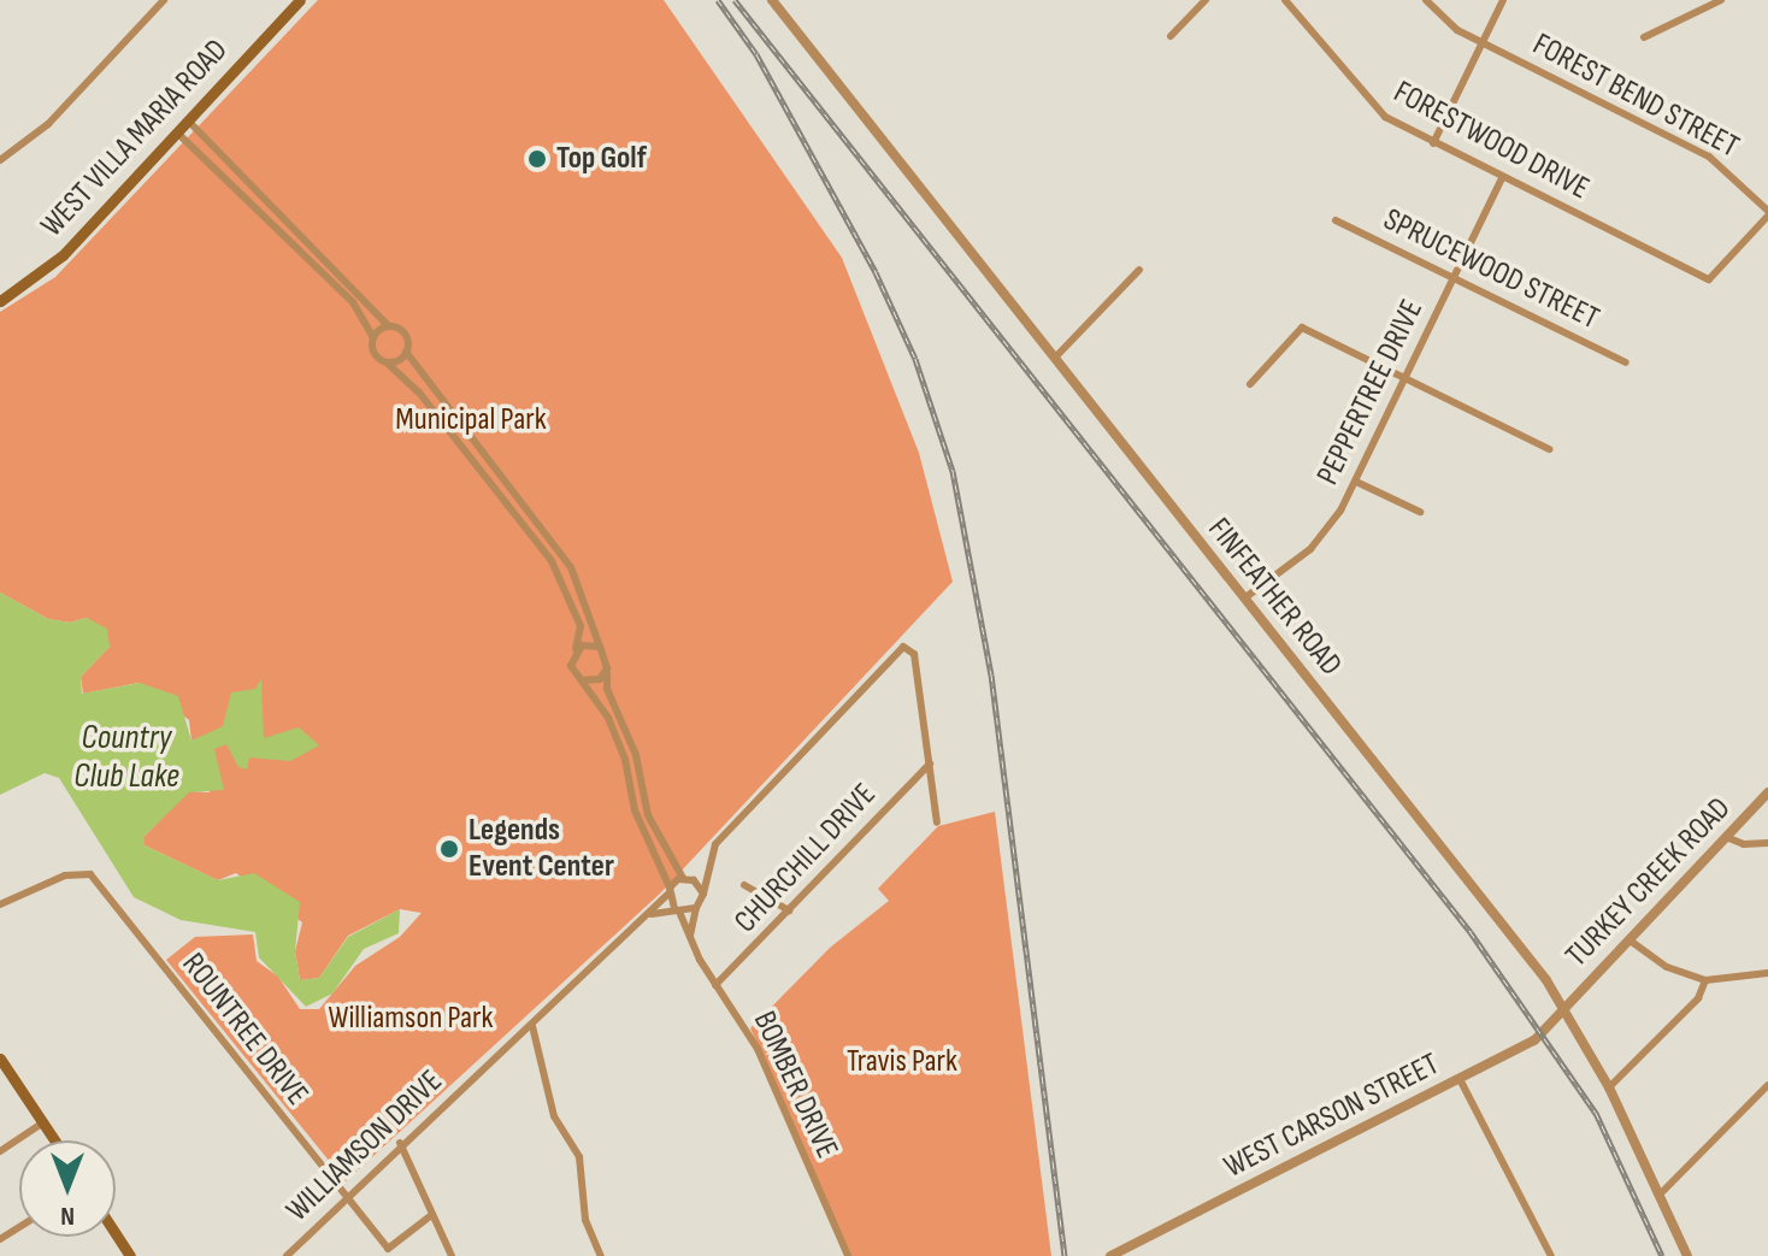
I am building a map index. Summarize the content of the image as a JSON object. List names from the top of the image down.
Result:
{
  "streets": {
    "main road": ["WEST VILLA MARIA ROAD"],
    "street": [
      "FOREST BEND STREET",
      "FORESTWOOD DRIVE",
      "SPRUCEWOOD STREET",
      "PEPPERTREE DRIVE",
      "FINFEATHER ROAD",
      "CHURCHILL DRIVE",
      "TURKEY CREEK ROAD",
      "ROUNTREE DRIVE",
      "BOMBER DRIVE",
      "WEST CARSON STREET",
      "WILLIAMSON DRIVE"
    ]
  },
  "crossings": [
    ["FOREST BEND STREET", "FORESTWOOD DRIVE"],
    ["FORESTWOOD DRIVE", "PEPPERTREE DRIVE"],
    ["SPRUCEWOOD STREET", "PEPPERTREE DRIVE"],
    ["PEPPERTREE DRIVE", "FINFEATHER ROAD"],
    ["FINFEATHER ROAD", "TURKEY CREEK ROAD"],
    ["FINFEATHER ROAD", "WEST CARSON STREET"],
    ["CHURCHILL DRIVE", "BOMBER DRIVE"],
    ["TURKEY CREEK ROAD", "WEST CARSON STREET"],
    ["ROUNTREE DRIVE", "WILLIAMSON DRIVE"],
    ["BOMBER DRIVE", "WILLIAMSON DRIVE"]
  ],
  "water": ["Country Club Lake"],
  "parks": ["Municipal Park", "Williamson Park", "Travis Park"],
  "places": ["Top Golf", "Legends Event Center"],
  "north": "bottom"
}
